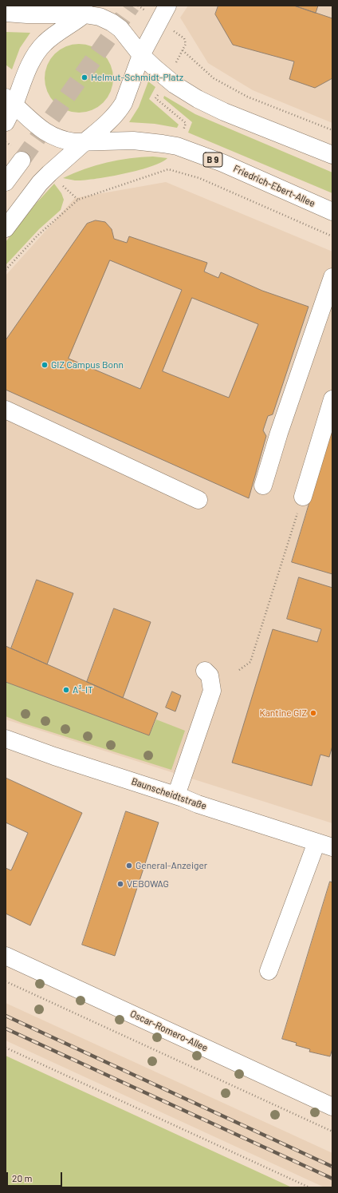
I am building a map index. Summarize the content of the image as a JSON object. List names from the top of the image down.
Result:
{
  "streets": {
    "main road": [
      "B 9",
      "Friedrich-Ebert-Allee",
      "Baunscheidtstraße",
      "Oscar-Romero-Allee"
    ]
  },
  "crossings": [
    ["B 9", "Friedrich-Ebert-Allee"]
  ],
  "places": [
    "Helmut-Schmidt-Platz",
    "GIZ Campus Bonn",
    "A³-IT",
    "Kantine GIZ",
    "General-Anzeiger",
    "VEBOWAG"
  ],
  "scale_bar": "20 m"
}
